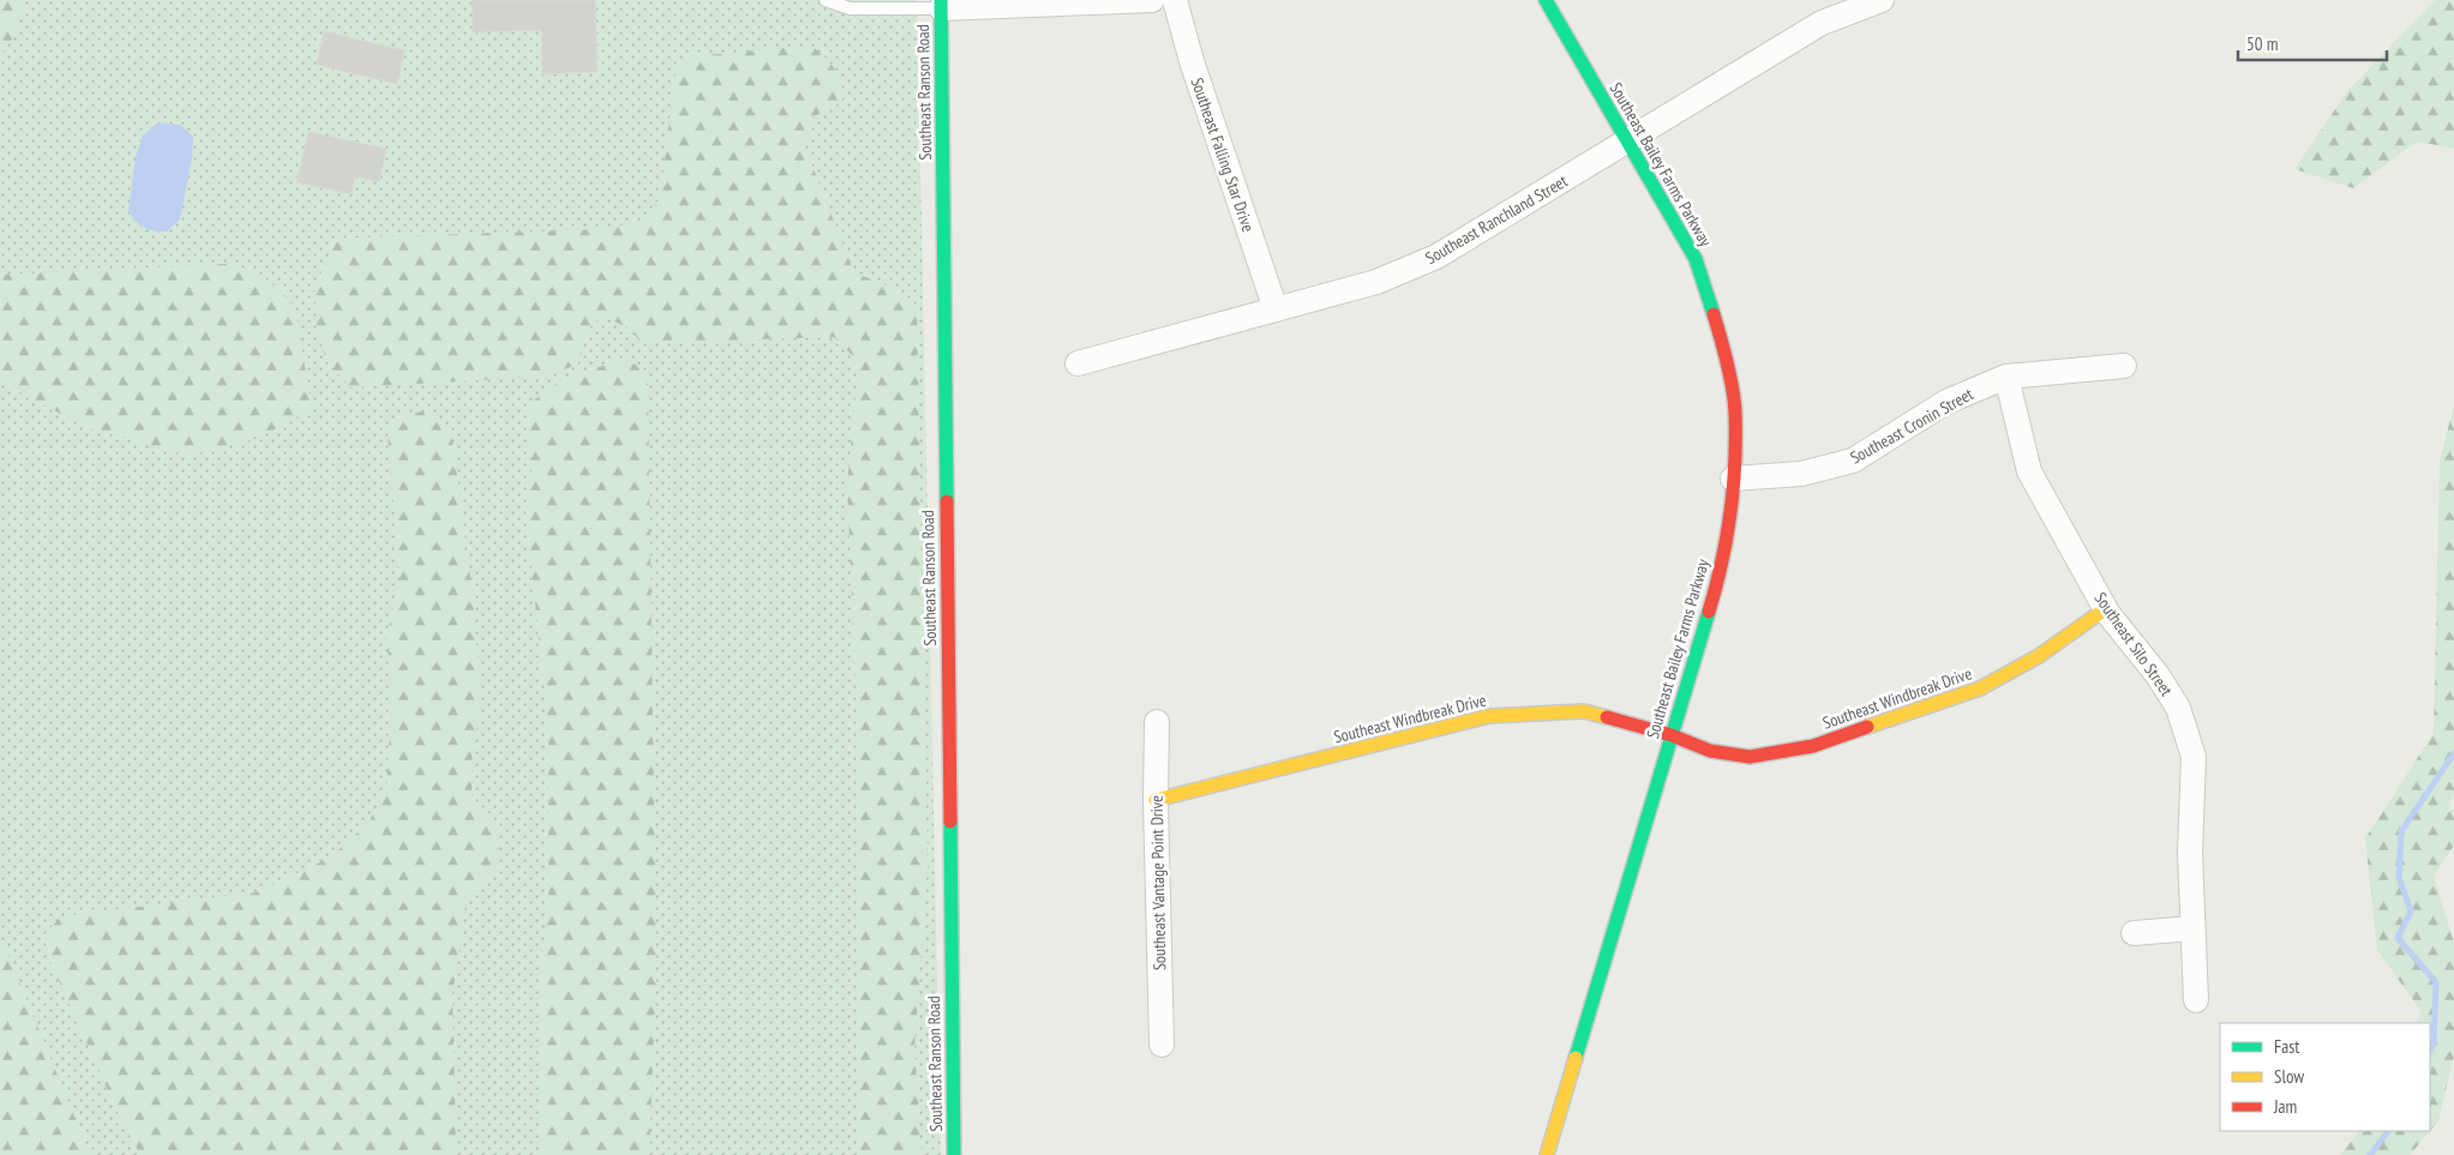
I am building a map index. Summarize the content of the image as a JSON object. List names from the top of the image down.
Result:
{
  "streets": {
    "street": [
      "Southeast Ranson Road",
      "Southeast Falling Star Drive",
      "Southeast Bailey Farms Parkway",
      "Southeast Ranchland Street",
      "Southeast Cronin Street",
      "Southeast Silo Street",
      "Southeast Windbreak Drive",
      "Southeast Vantage Point Drive"
    ]
  },
  "crossings": [
    ["Southeast Falling Star Drive", "Southeast Ranchland Street"],
    ["Southeast Bailey Farms Parkway", "Southeast Ranchland Street"],
    ["Southeast Bailey Farms Parkway", "Southeast Cronin Street"],
    ["Southeast Bailey Farms Parkway", "Southeast Windbreak Drive"],
    ["Southeast Cronin Street", "Southeast Silo Street"],
    ["Southeast Silo Street", "Southeast Windbreak Drive"],
    ["Southeast Windbreak Drive", "Southeast Vantage Point Drive"]
  ],
  "legend": ["Fast", "Slow", "Jam"],
  "scale_bar": "50 m"
}
